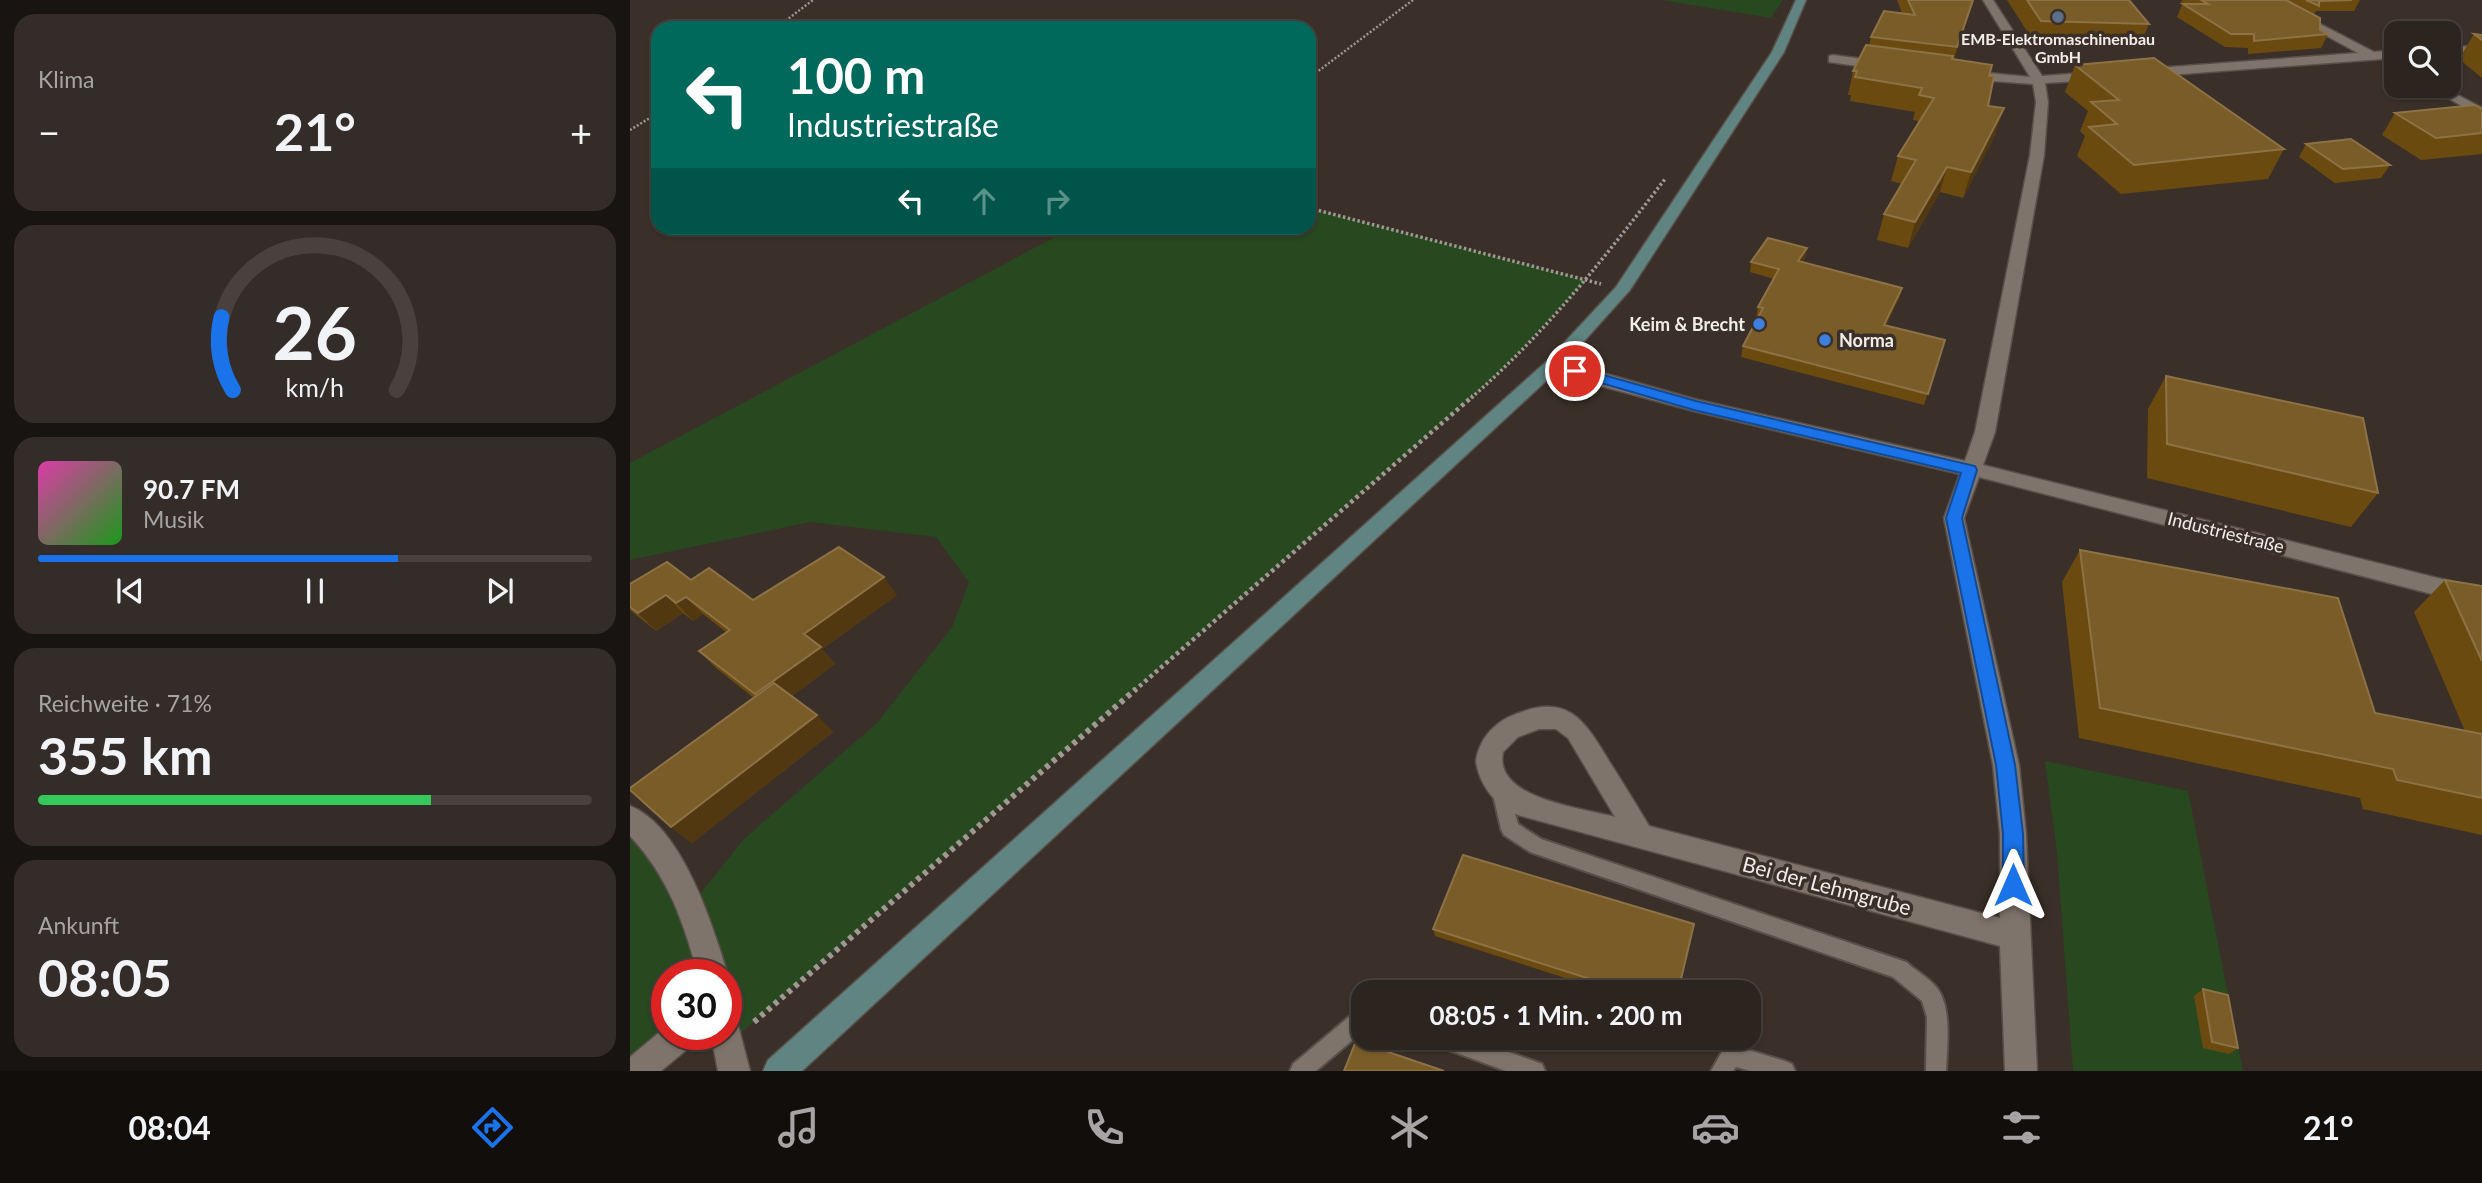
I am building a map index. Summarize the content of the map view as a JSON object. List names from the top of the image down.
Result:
{
  "streets": {
    "street": ["Industriestraße", "Bei der Lehmgrube"]
  },
  "places": ["EMB-Elektromaschinenbau GmbH", "Keim & Brecht", "Norma"],
  "page": {
    "tile": [
      "Klima",
      ["Reichweite · 71%", "355 km"],
      ["Ankunft", "08:05"]
    ],
    "turn": ["100 m", "Industriestraße"],
    "heat": ["−", "21°", "+"],
    "song": ["90.7 FM", "Musik"],
    "limit": "30",
    "trip": "08:05 · 1 Min. · 200 m",
    "tabs": ["08:04", "21°"],
    "gauge": ["26", "km/h"]
  }
}
